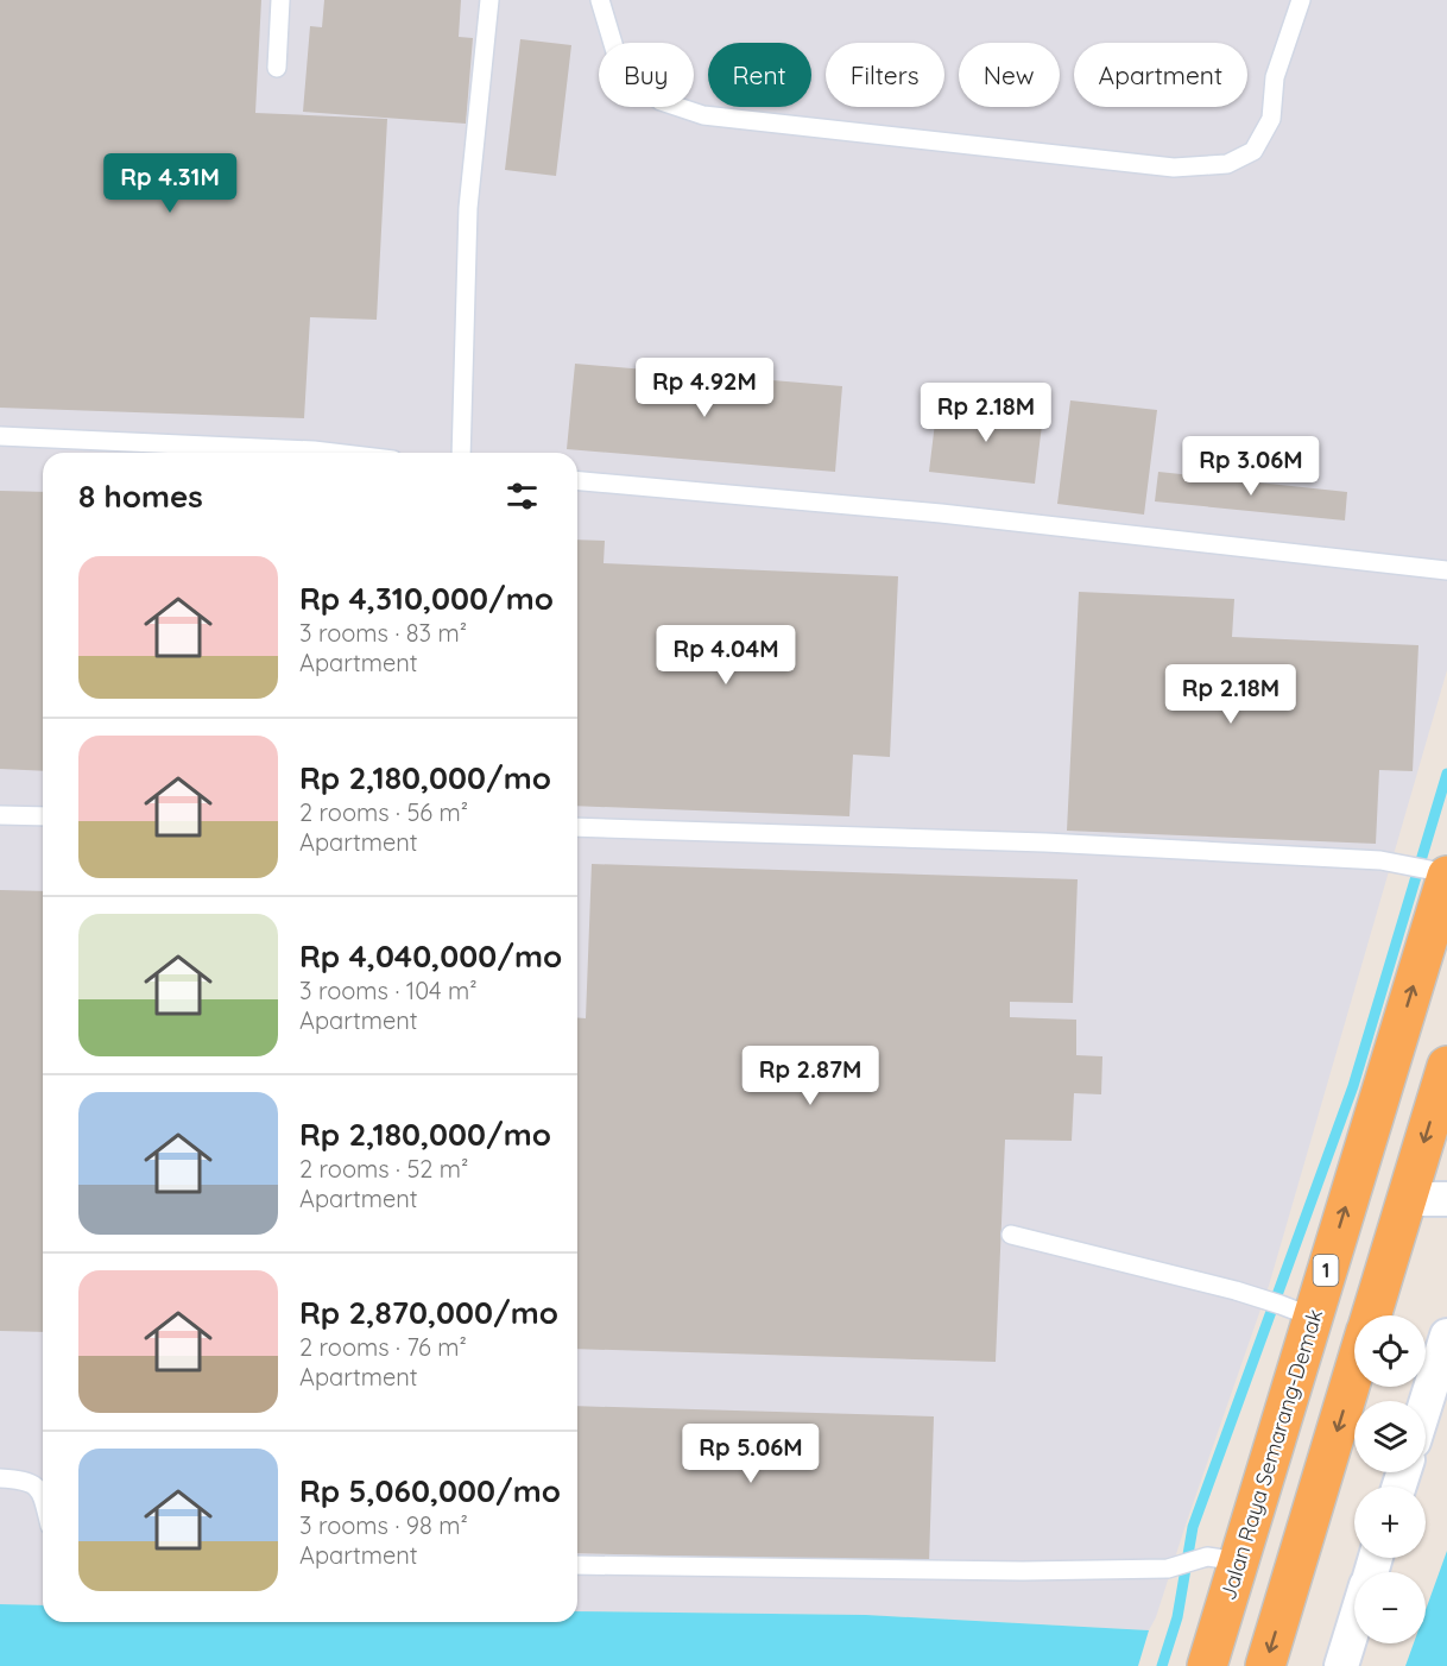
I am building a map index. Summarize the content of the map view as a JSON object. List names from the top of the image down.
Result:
{
  "streets": {
    "highway": ["1", "Jalan Raya Semarang-Demak"]
  },
  "page": {
    "chip": [
      "Buy",
      "Rent",
      "Filters",
      "New",
      "Apartment"
    ],
    "price": [
      "Rp 4.31M",
      "Rp 4.92M",
      "Rp 2.18M",
      "Rp 3.06M",
      "Rp 4.04M",
      "Rp 2.18M",
      "Rp 2.87M",
      "Rp 5.06M"
    ],
    "heading": "8 homes",
    "list": [
      {
        "name": "Rp 4,310,000/mo",
        "note": "3 rooms · 83 m² · Apartment"
      },
      {
        "name": "Rp 2,180,000/mo",
        "note": "2 rooms · 56 m² · Apartment"
      },
      {
        "name": "Rp 4,040,000/mo",
        "note": "3 rooms · 104 m² · Apartment"
      },
      {
        "name": "Rp 2,180,000/mo",
        "note": "2 rooms · 52 m² · Apartment"
      },
      {
        "name": "Rp 2,870,000/mo",
        "note": "2 rooms · 76 m² · Apartment"
      },
      {
        "name": "Rp 5,060,000/mo",
        "note": "3 rooms · 98 m² · Apartment"
      }
    ],
    "map_buttons": ["+", "−"]
  }
}
